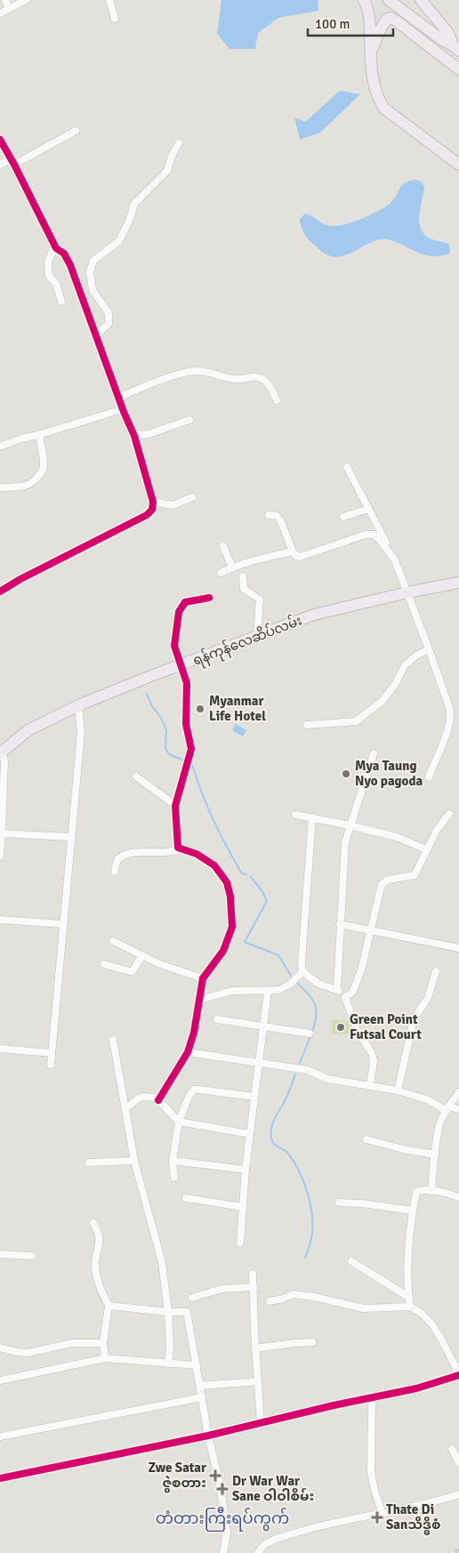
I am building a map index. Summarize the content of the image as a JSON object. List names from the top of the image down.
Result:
{
  "streets": {
    "main road": ["ရန်ကုန်လေဆိပ်လမ်း"]
  },
  "districts": ["တံတားကြီးရပ်ကွက်"],
  "places": {
    "other": ["Myanmar Life Hotel", "Mya Taung Nyo pagoda", "Green Point Futsal Court"],
    "health": ["Zwe Satar ဇွဲစတား", "Dr War War Sane ဝါဝါစိမ်း", "Thate Di Sanသိဒ္ဓိစံ"]
  },
  "scale_bar": "100 m"
}
